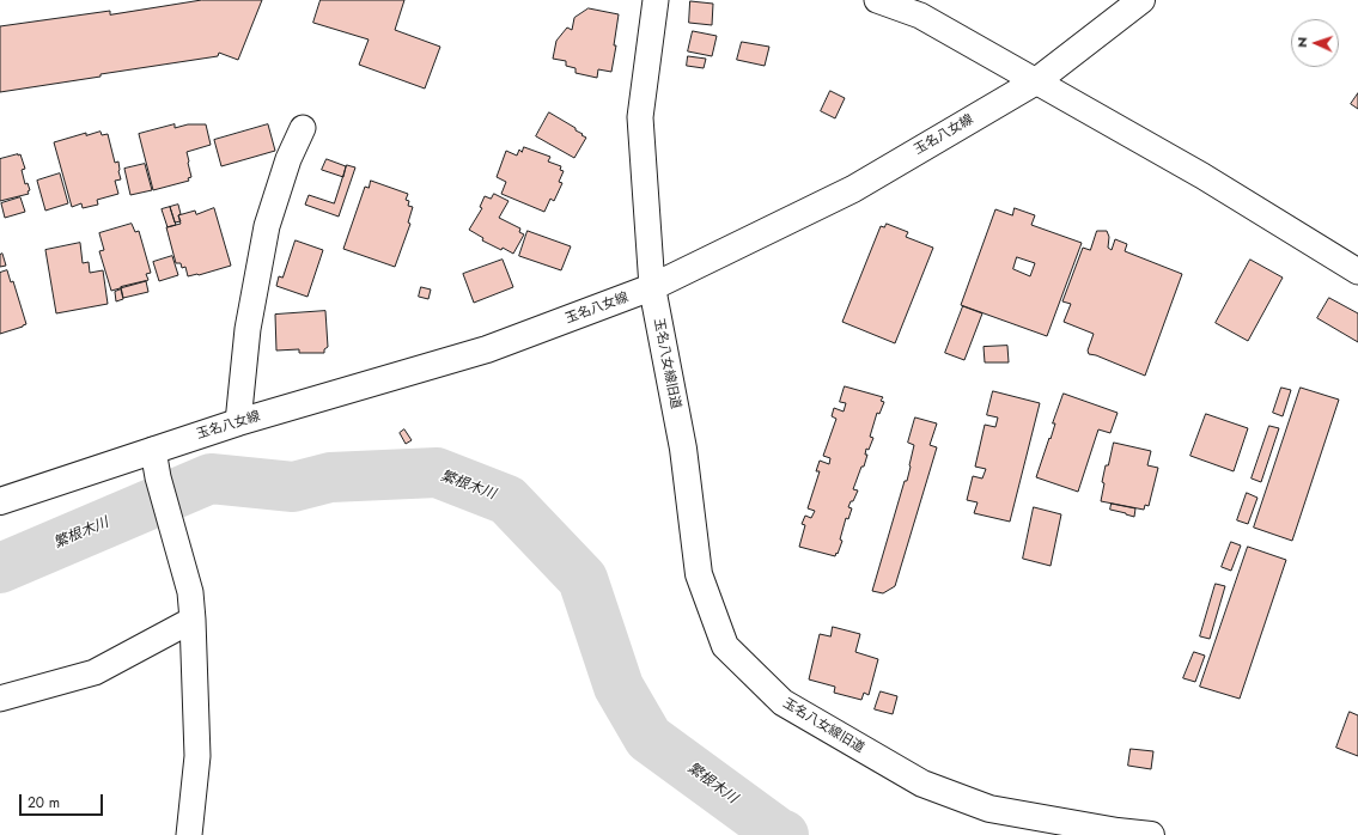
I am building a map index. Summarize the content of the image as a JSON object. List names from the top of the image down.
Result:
{
  "streets": {
    "main road": ["玉名八女線", "玉名八女線旧道"]
  },
  "crossings": [
    ["玉名八女線", "玉名八女線旧道"]
  ],
  "water": ["繁根木川"],
  "scale_bar": "20 m",
  "north": "left"
}
